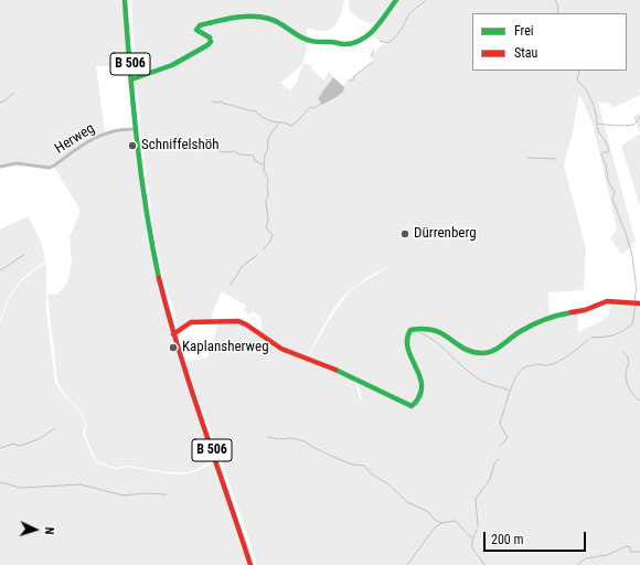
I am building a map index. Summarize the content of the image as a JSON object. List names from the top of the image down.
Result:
{
  "streets": {
    "street": ["B 506", "Herweg"]
  },
  "crossings": [
    ["B 506", "Herweg"]
  ],
  "places": ["Schniffelshöh", "Dürrenberg", "Kaplansherweg"],
  "legend": ["Frei", "Stau"],
  "scale_bar": "200 m",
  "north": "right"
}
